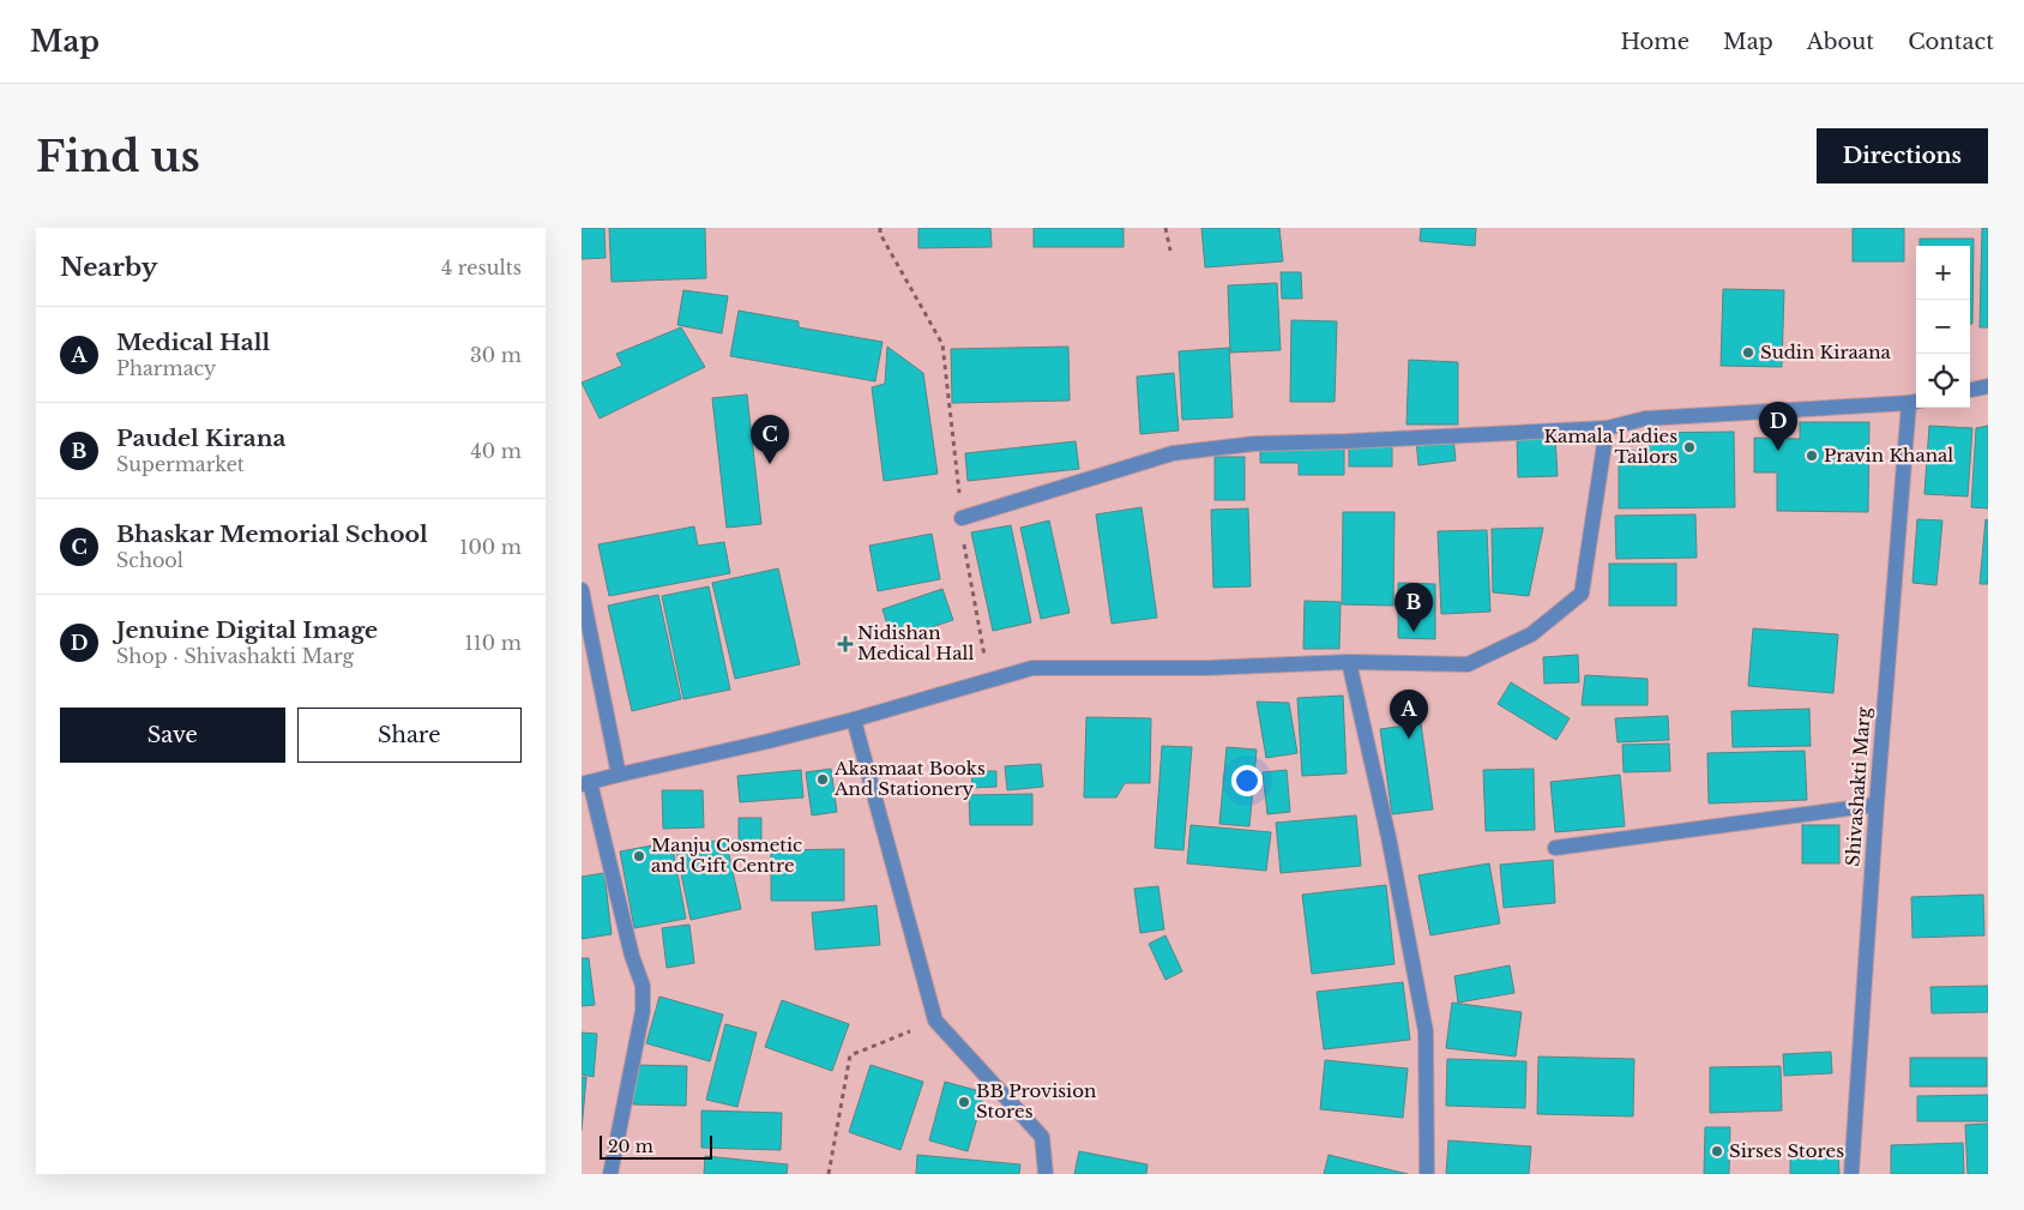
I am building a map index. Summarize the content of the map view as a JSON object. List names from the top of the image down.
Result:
{
  "streets": {
    "street": ["Shivashakti Marg"]
  },
  "places": {
    "other": [
      "Sudin Kiraana",
      "Kamala Ladies Tailors",
      "Pravin Khanal",
      "Akasmaat Books And Stationery",
      "Manju Cosmetic and Gift Centre",
      "BB Provision Stores",
      "Sirses Stores"
    ],
    "health": ["Nidishan Medical Hall"]
  },
  "scale_bar": "20 m",
  "page": {
    "header": "Map",
    "nav": [
      "Home",
      "Map",
      "About",
      "Contact"
    ],
    "buttons": [
      "Directions",
      ["Save", "Share"]
    ],
    "title": "Find us",
    "heading": ["Nearby", "4 results"],
    "map_buttons": ["+", "−"],
    "list": [
      {
        "mark": "A",
        "name": "Medical Hall",
        "note": "Pharmacy",
        "value": "30 m"
      },
      {
        "mark": "B",
        "name": "Paudel Kirana",
        "note": "Supermarket",
        "value": "40 m"
      },
      {
        "mark": "C",
        "name": "Bhaskar Memorial School",
        "note": "School",
        "value": "100 m"
      },
      {
        "mark": "D",
        "name": "Jenuine Digital Image",
        "note": "Shop · Shivashakti Marg",
        "value": "110 m"
      }
    ],
    "pins": [
      "D",
      "C",
      "B",
      "A"
    ],
    "scale": "20 m"
  }
}
